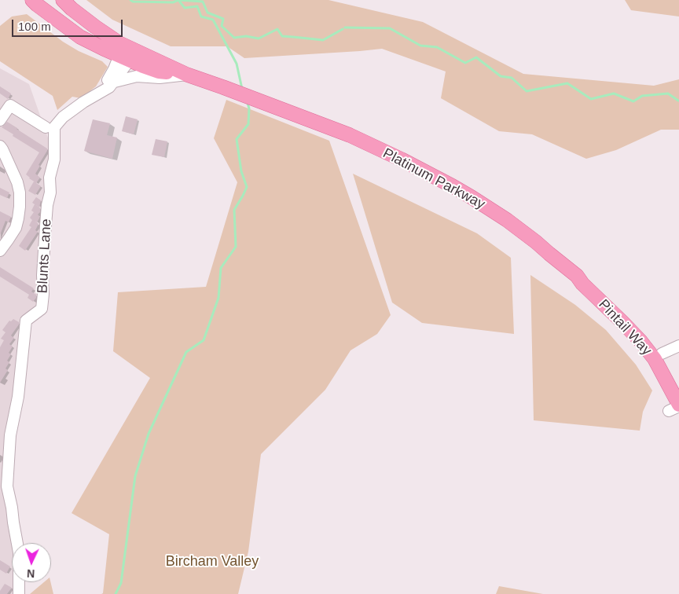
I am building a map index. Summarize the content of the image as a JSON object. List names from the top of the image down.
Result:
{
  "streets": {
    "main road": ["Platinum Parkway", "Pintail Way"],
    "street": ["Blunts Lane"]
  },
  "crossings": [
    ["Platinum Parkway", "Blunts Lane"],
    ["Platinum Parkway", "Pintail Way"]
  ],
  "parks": ["Bircham Valley"],
  "scale_bar": "100 m",
  "north": "bottom"
}
